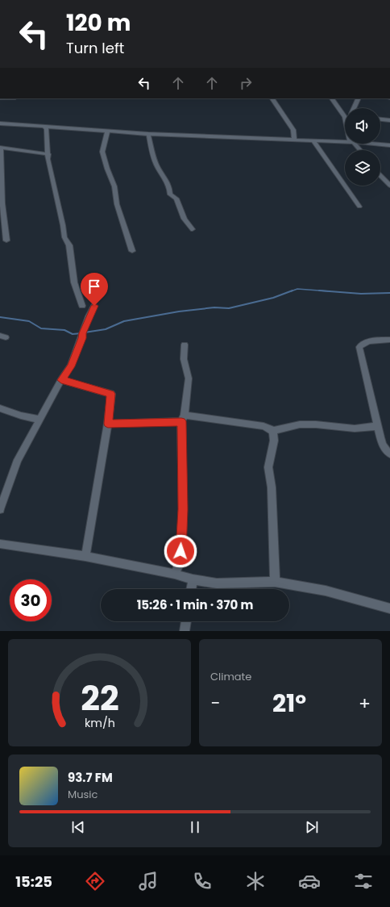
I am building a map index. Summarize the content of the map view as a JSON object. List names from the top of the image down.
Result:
{
  "page": {
    "turn": ["120 m", "Turn left"],
    "limit": "30",
    "trip": "15:26 · 1 min · 370 m",
    "tile": "Climate",
    "heat": ["−", "21°", "+"],
    "song": ["93.7 FM", "Music"],
    "tabs": "15:25",
    "gauge": ["22", "km/h"]
  }
}
